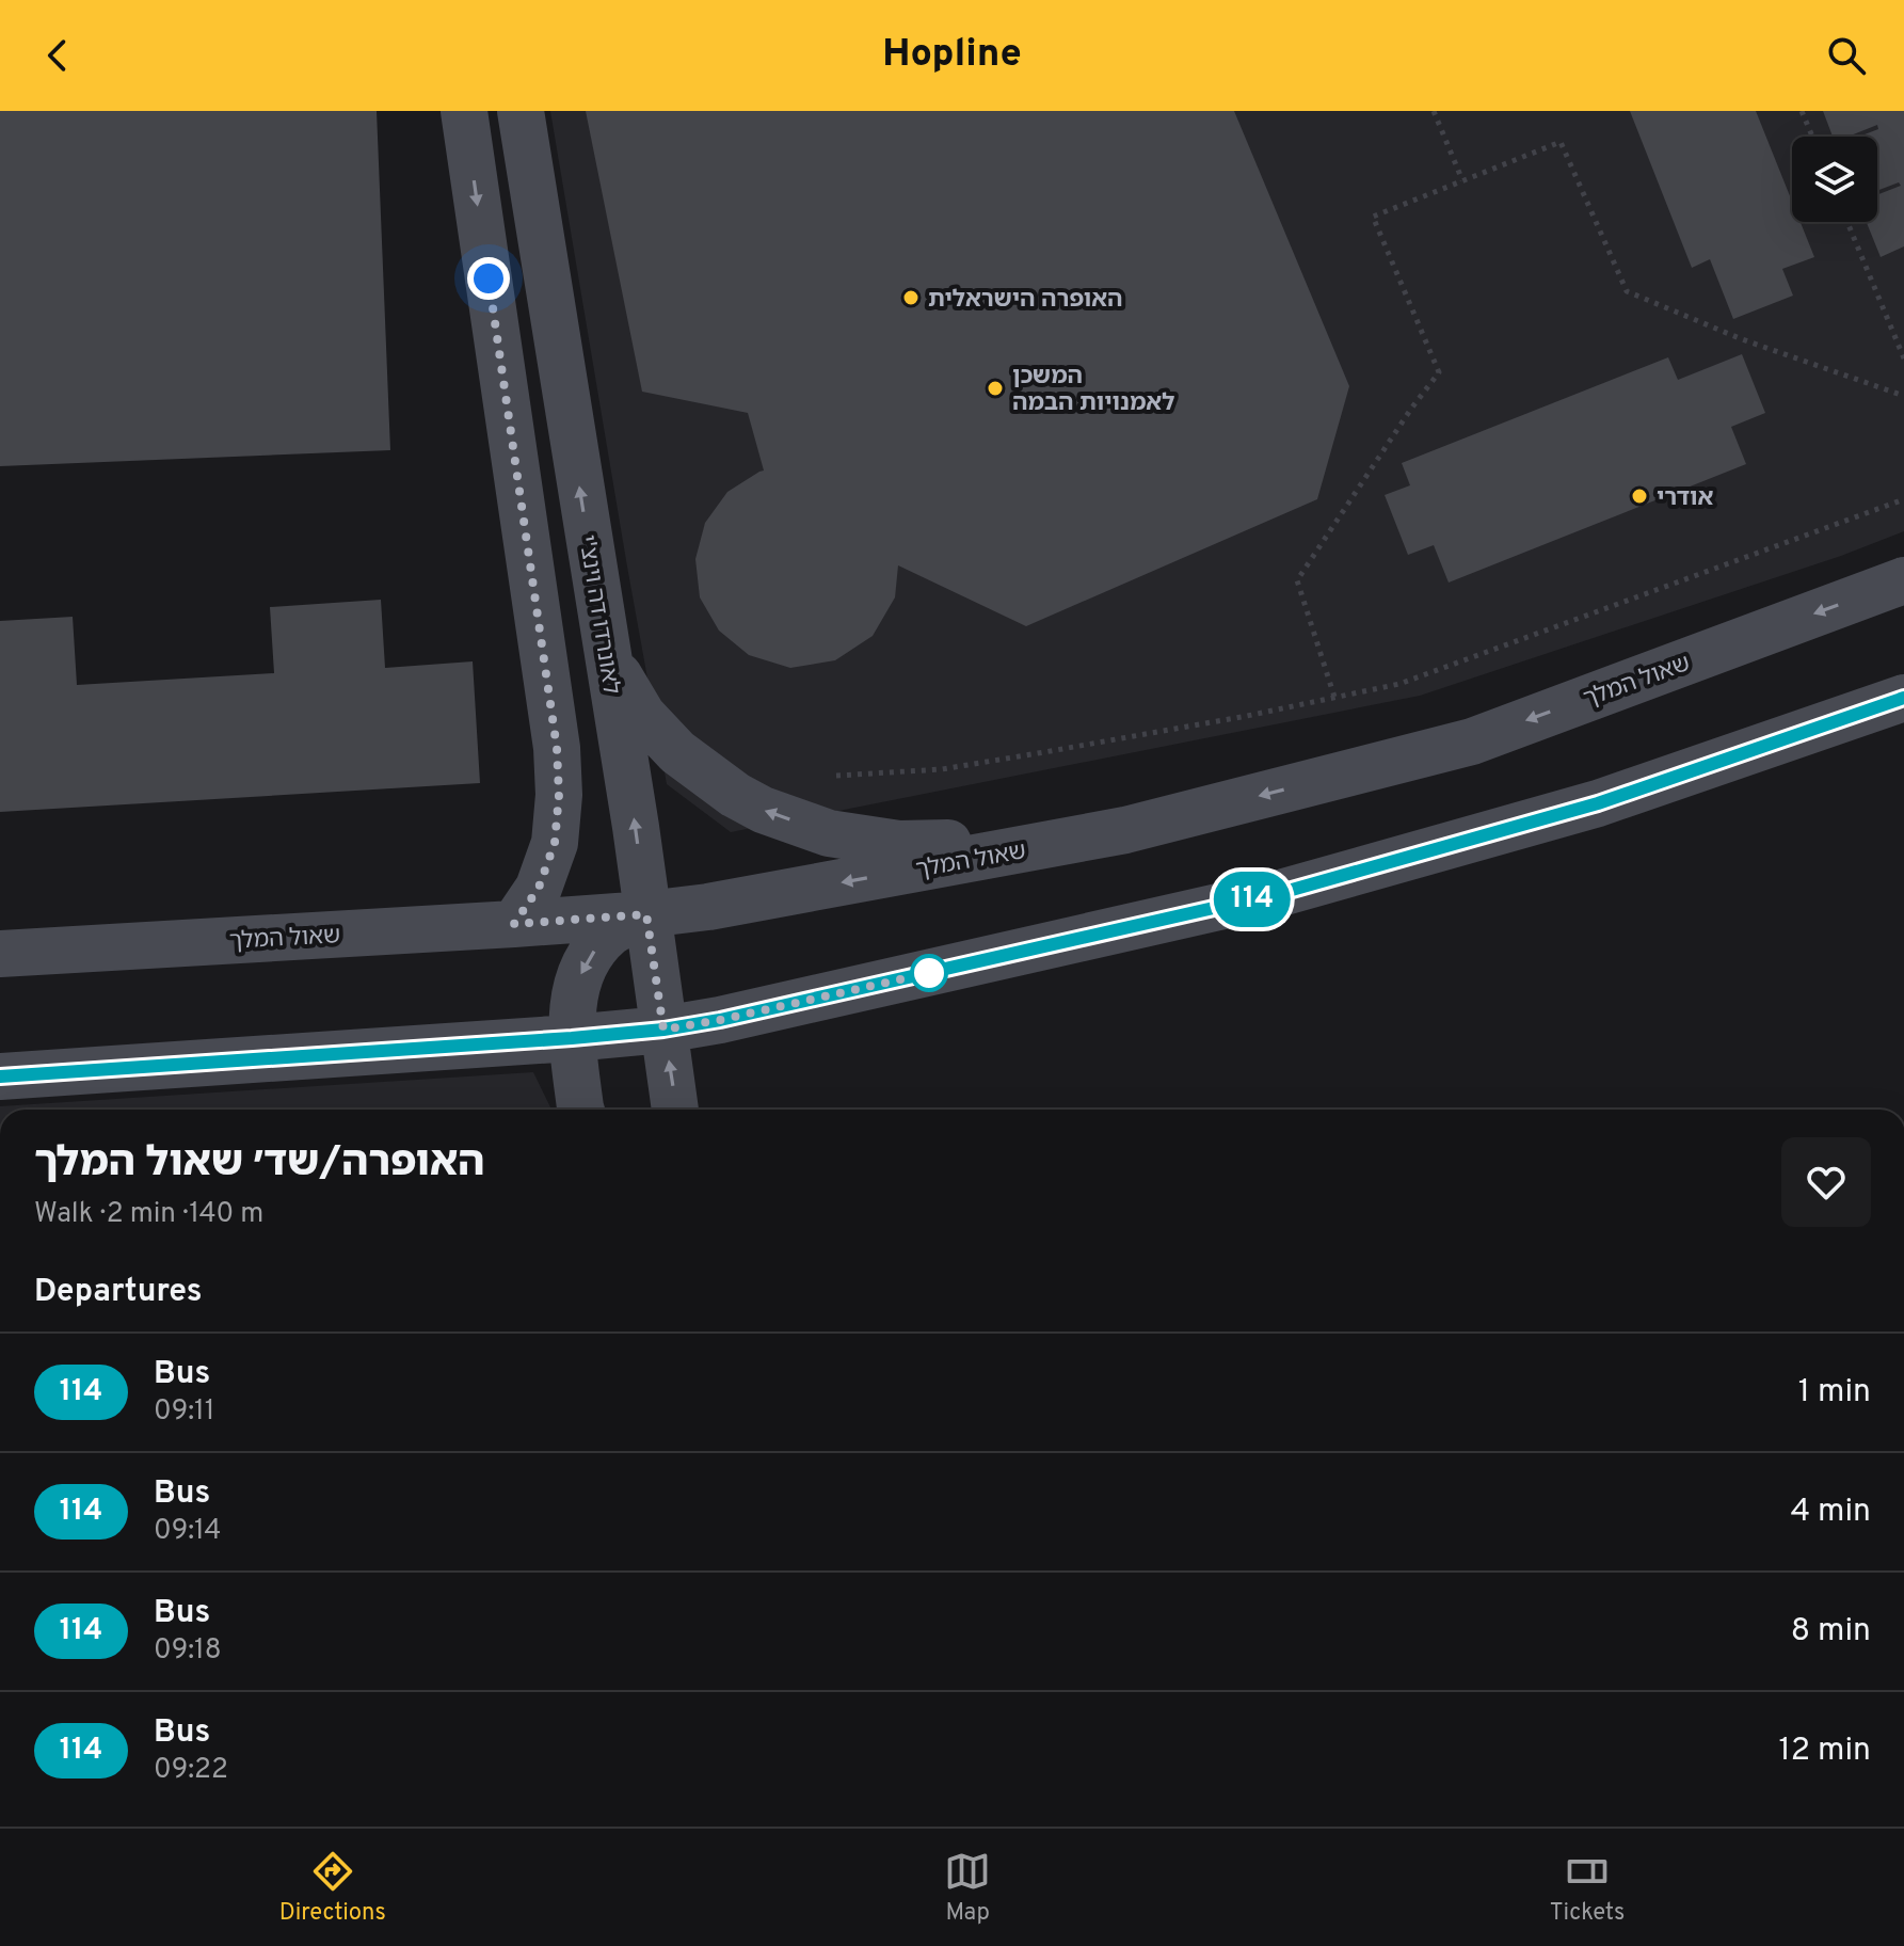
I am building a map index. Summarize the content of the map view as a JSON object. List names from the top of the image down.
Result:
{
  "streets": {
    "street": ["לאונרדו דה וינצ'י", "שאול המלך"]
  },
  "crossings": [
    ["לאונרדו דה וינצ'י", "שאול המלך"]
  ],
  "places": ["האופרה הישראלית", "המשכן לאמנויות הבמה", "אודרי"],
  "lines": ["bus line 114"],
  "page": {
    "header": "Hopline",
    "on_map": "114",
    "heading": [
      ["האופרה/שד׳ שאול המלך", "Walk · 2 min · 140 m"],
      "Departures"
    ],
    "list": [
      {
        "mark": "114",
        "name": "Bus",
        "note": "09:11",
        "value": "1 min"
      },
      {
        "mark": "114",
        "name": "Bus",
        "note": "09:14",
        "value": "4 min"
      },
      {
        "mark": "114",
        "name": "Bus",
        "note": "09:18",
        "value": "8 min"
      },
      {
        "mark": "114",
        "name": "Bus",
        "note": "09:22",
        "value": "12 min"
      }
    ],
    "tabs": ["Directions", "Map", "Tickets"]
  }
}
